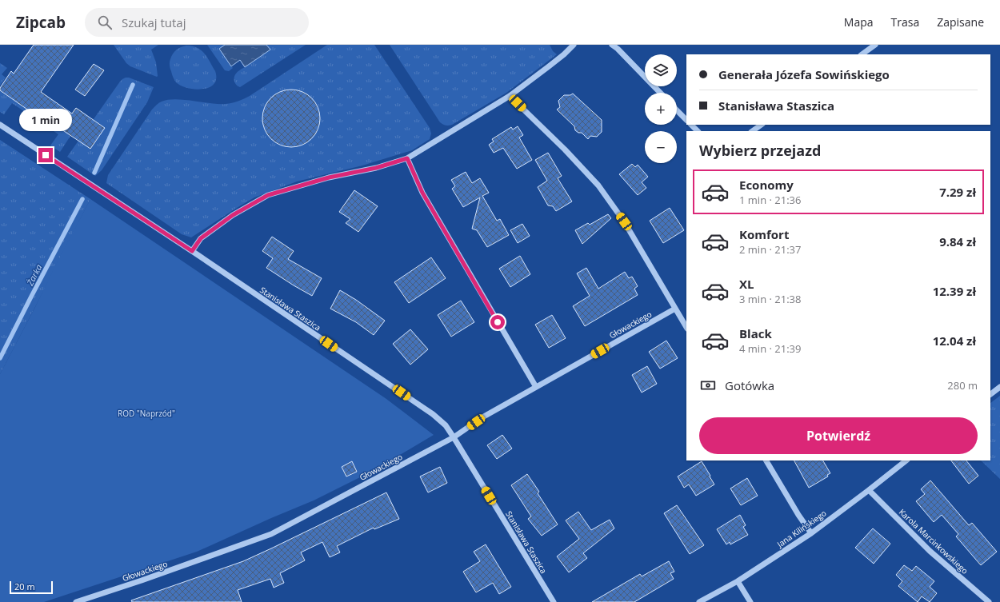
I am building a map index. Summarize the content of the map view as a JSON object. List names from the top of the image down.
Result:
{
  "streets": {
    "street": [
      "Stanisława Staszica",
      "Głowackiego",
      "Jana Kilińskiego",
      "Karola Marcinkowskiego"
    ]
  },
  "crossings": [
    ["Stanisława Staszica", "Głowackiego"],
    ["Jana Kilińskiego", "Karola Marcinkowskiego"]
  ],
  "water": ["Żarka"],
  "parks": ["ROD \"Naprzód\""],
  "scale_bar": "20 m",
  "page": {
    "header": "Zipcab",
    "search": "Szukaj tutaj",
    "nav": ["Mapa", "Trasa", "Zapisane"],
    "map_buttons": ["+", "−"],
    "banner": ["Generała Józefa Sowińskiego", "Stanisława Staszica"],
    "bubble": "1 min",
    "heading": "Wybierz przejazd",
    "list": [
      {
        "name": "Economy",
        "note": "1 min · 21:36",
        "value": "7.29 zł"
      },
      {
        "name": "Komfort",
        "note": "2 min · 21:37",
        "value": "9.84 zł"
      },
      {
        "name": "XL",
        "note": "3 min · 21:38",
        "value": "12.39 zł"
      },
      {
        "name": "Black",
        "note": "4 min · 21:39",
        "value": "12.04 zł"
      }
    ],
    "pay": ["Gotówka", "280 m"],
    "buttons": "Potwierdź",
    "scale": "20 m"
  }
}
